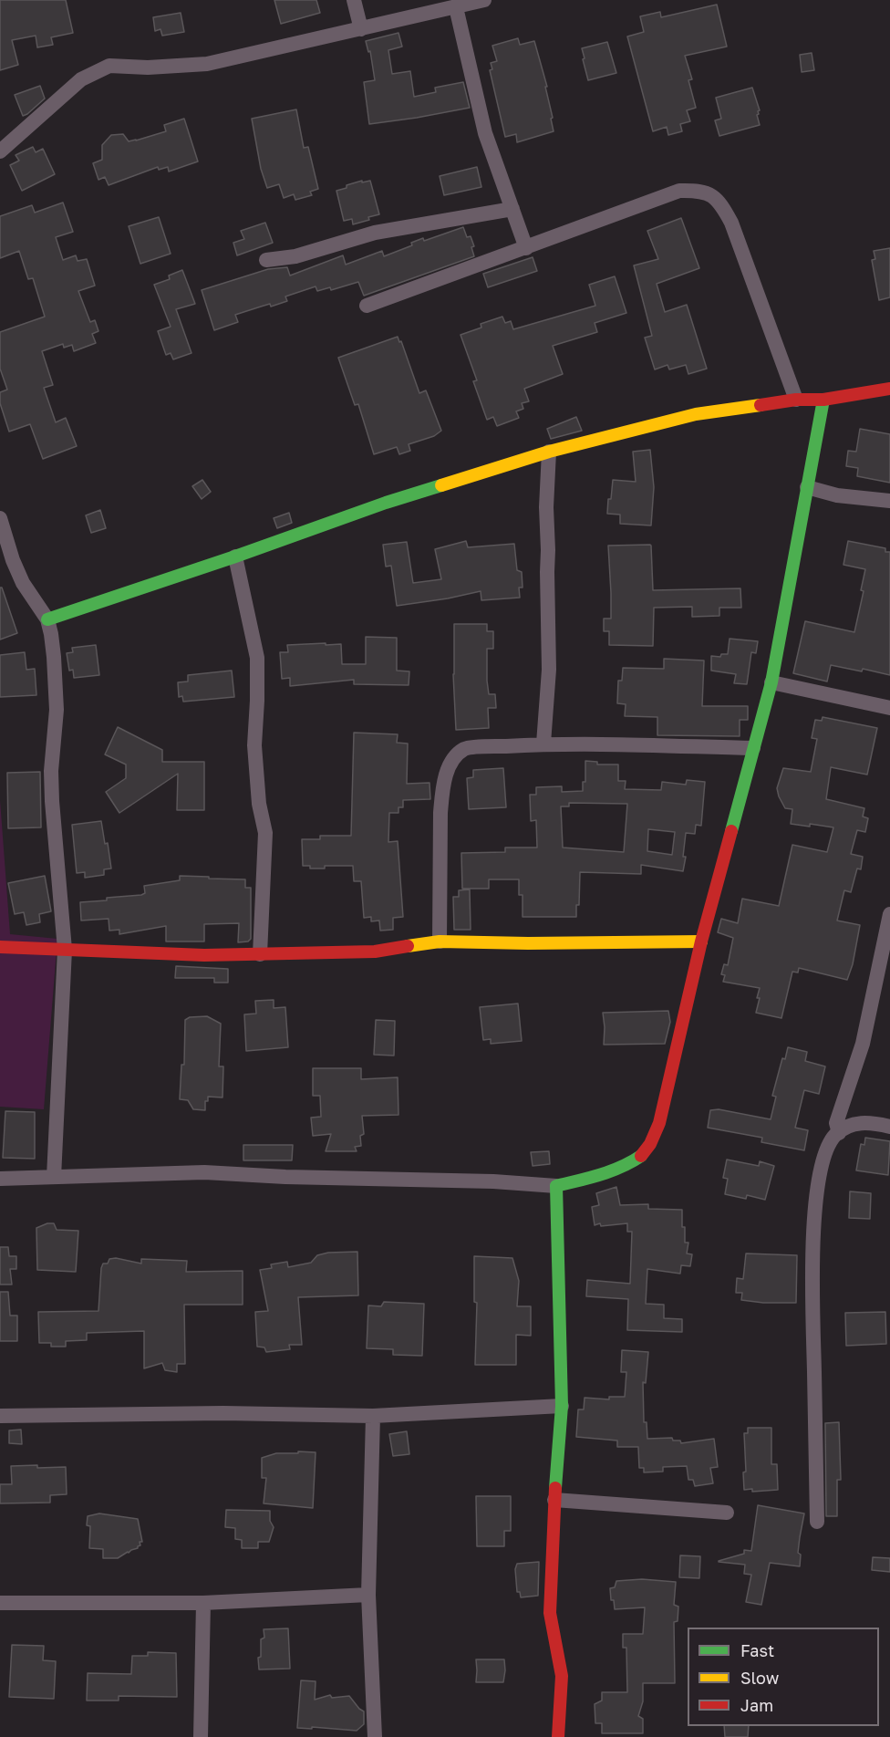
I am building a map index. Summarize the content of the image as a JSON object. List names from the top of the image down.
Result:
{
  "legend": ["Fast", "Slow", "Jam"]
}
